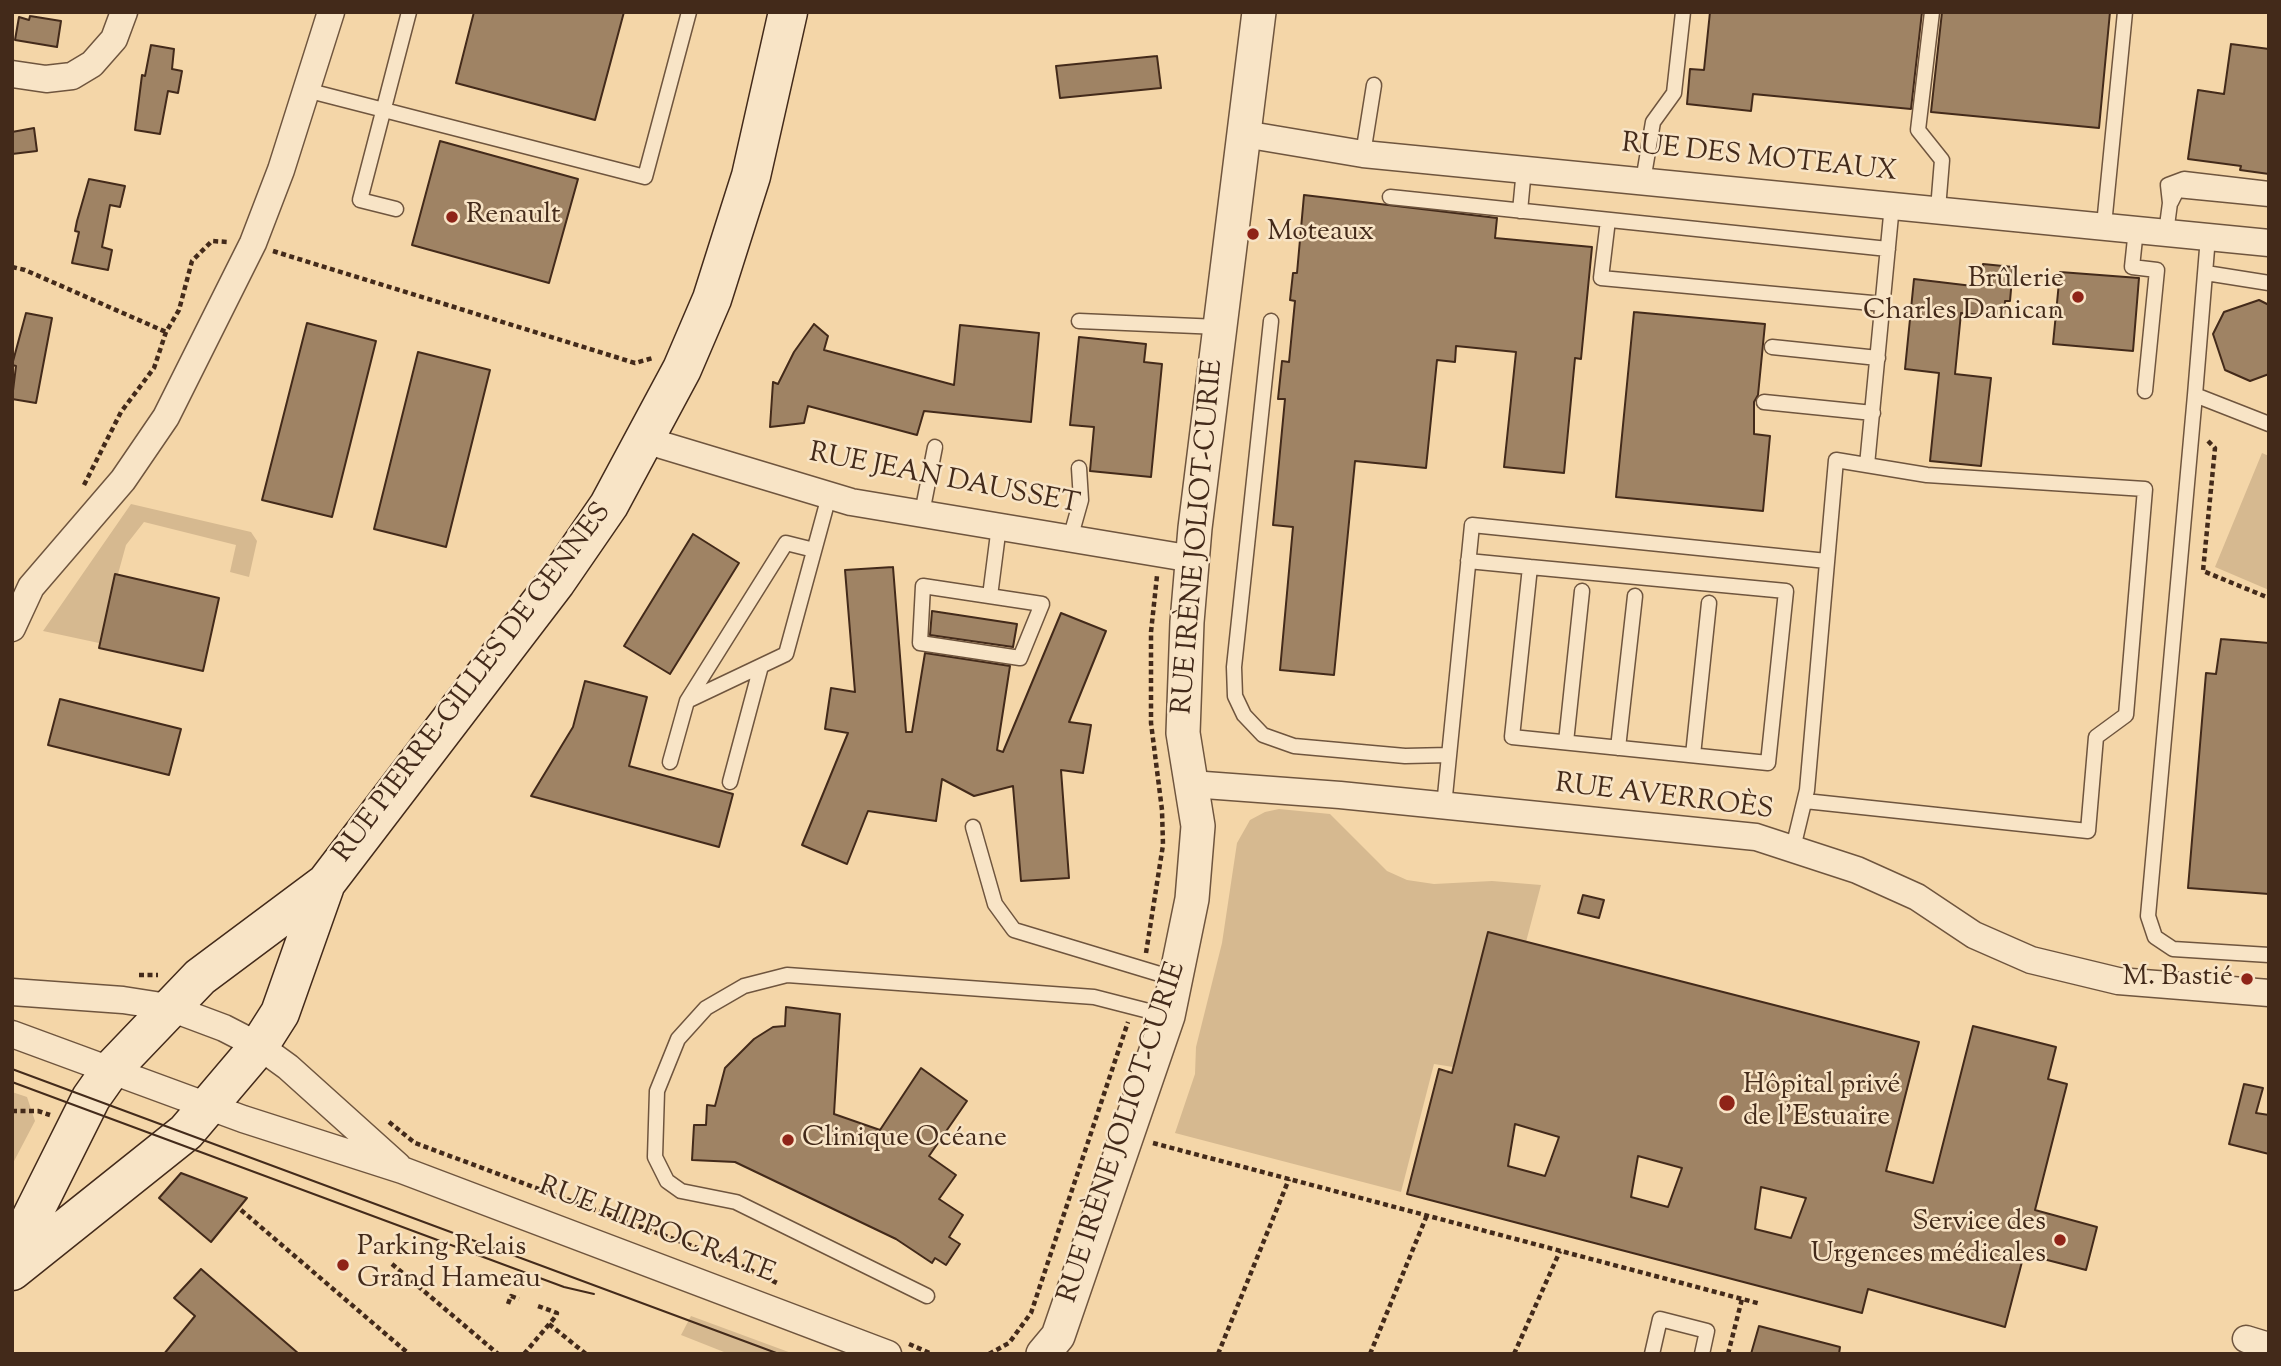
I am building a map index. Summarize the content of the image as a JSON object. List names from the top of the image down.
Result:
{
  "streets": {
    "main road": ["RUE PIERRE-GILLES DE GENNES"],
    "street": [
      "RUE DES MOTEAUX",
      "RUE JEAN DAUSSET",
      "RUE IRÈNE JOLIOT-CURIE",
      "RUE AVERROÈS",
      "RUE HIPPOCRATE"
    ]
  },
  "crossings": [
    ["RUE DES MOTEAUX", "RUE IRÈNE JOLIOT-CURIE"],
    ["RUE JEAN DAUSSET", "RUE IRÈNE JOLIOT-CURIE"],
    ["RUE JEAN DAUSSET", "RUE PIERRE-GILLES DE GENNES"],
    ["RUE IRÈNE JOLIOT-CURIE", "RUE AVERROÈS"],
    ["RUE PIERRE-GILLES DE GENNES", "RUE HIPPOCRATE"]
  ],
  "places": [
    "Renault",
    "Moteaux",
    "Brûlerie Charles Danican",
    "M. Bastié",
    "Hôpital privé de l'Estuaire",
    "Clinique Océane",
    "Service des Urgences médicales",
    "Parking Relais Grand Hameau"
  ]
}
